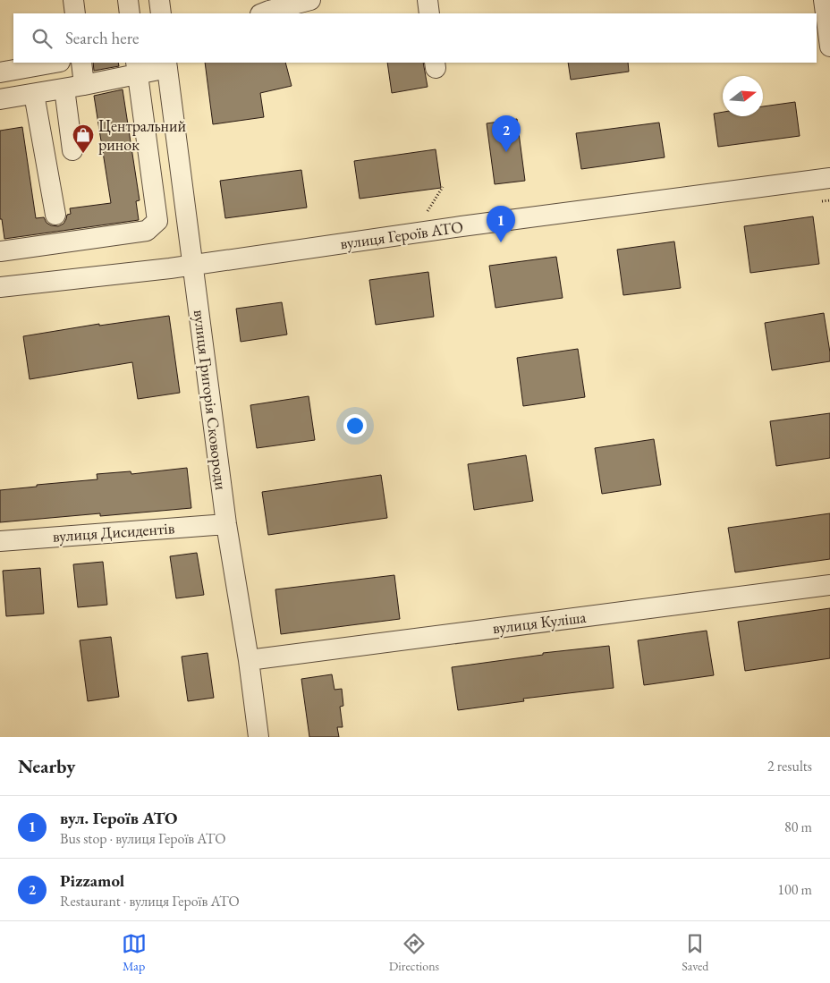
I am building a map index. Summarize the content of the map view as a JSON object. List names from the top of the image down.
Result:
{
  "streets": {
    "street": [
      "вулиця Героїв АТО",
      "вулиця Григорія Сковороди",
      "вулиця Дисидентів",
      "вулиця Куліша"
    ]
  },
  "crossings": [
    ["вулиця Героїв АТО", "вулиця Григорія Сковороди"],
    ["вулиця Григорія Сковороди", "вулиця Дисидентів"],
    ["вулиця Григорія Сковороди", "вулиця Куліша"]
  ],
  "places": {
    "shop": ["Центральний ринок"]
  },
  "north": "right",
  "page": {
    "search": "Search here",
    "pins": ["2", "1"],
    "heading": ["Nearby", "2 results"],
    "list": [
      {
        "mark": "1",
        "name": "вул. Героїв АТО",
        "note": "Bus stop · вулиця Героїв АТО",
        "value": "80 m"
      },
      {
        "mark": "2",
        "name": "Pizzamol",
        "note": "Restaurant · вулиця Героїв АТО",
        "value": "100 m"
      }
    ],
    "nav": ["Map", "Directions", "Saved"]
  }
}
